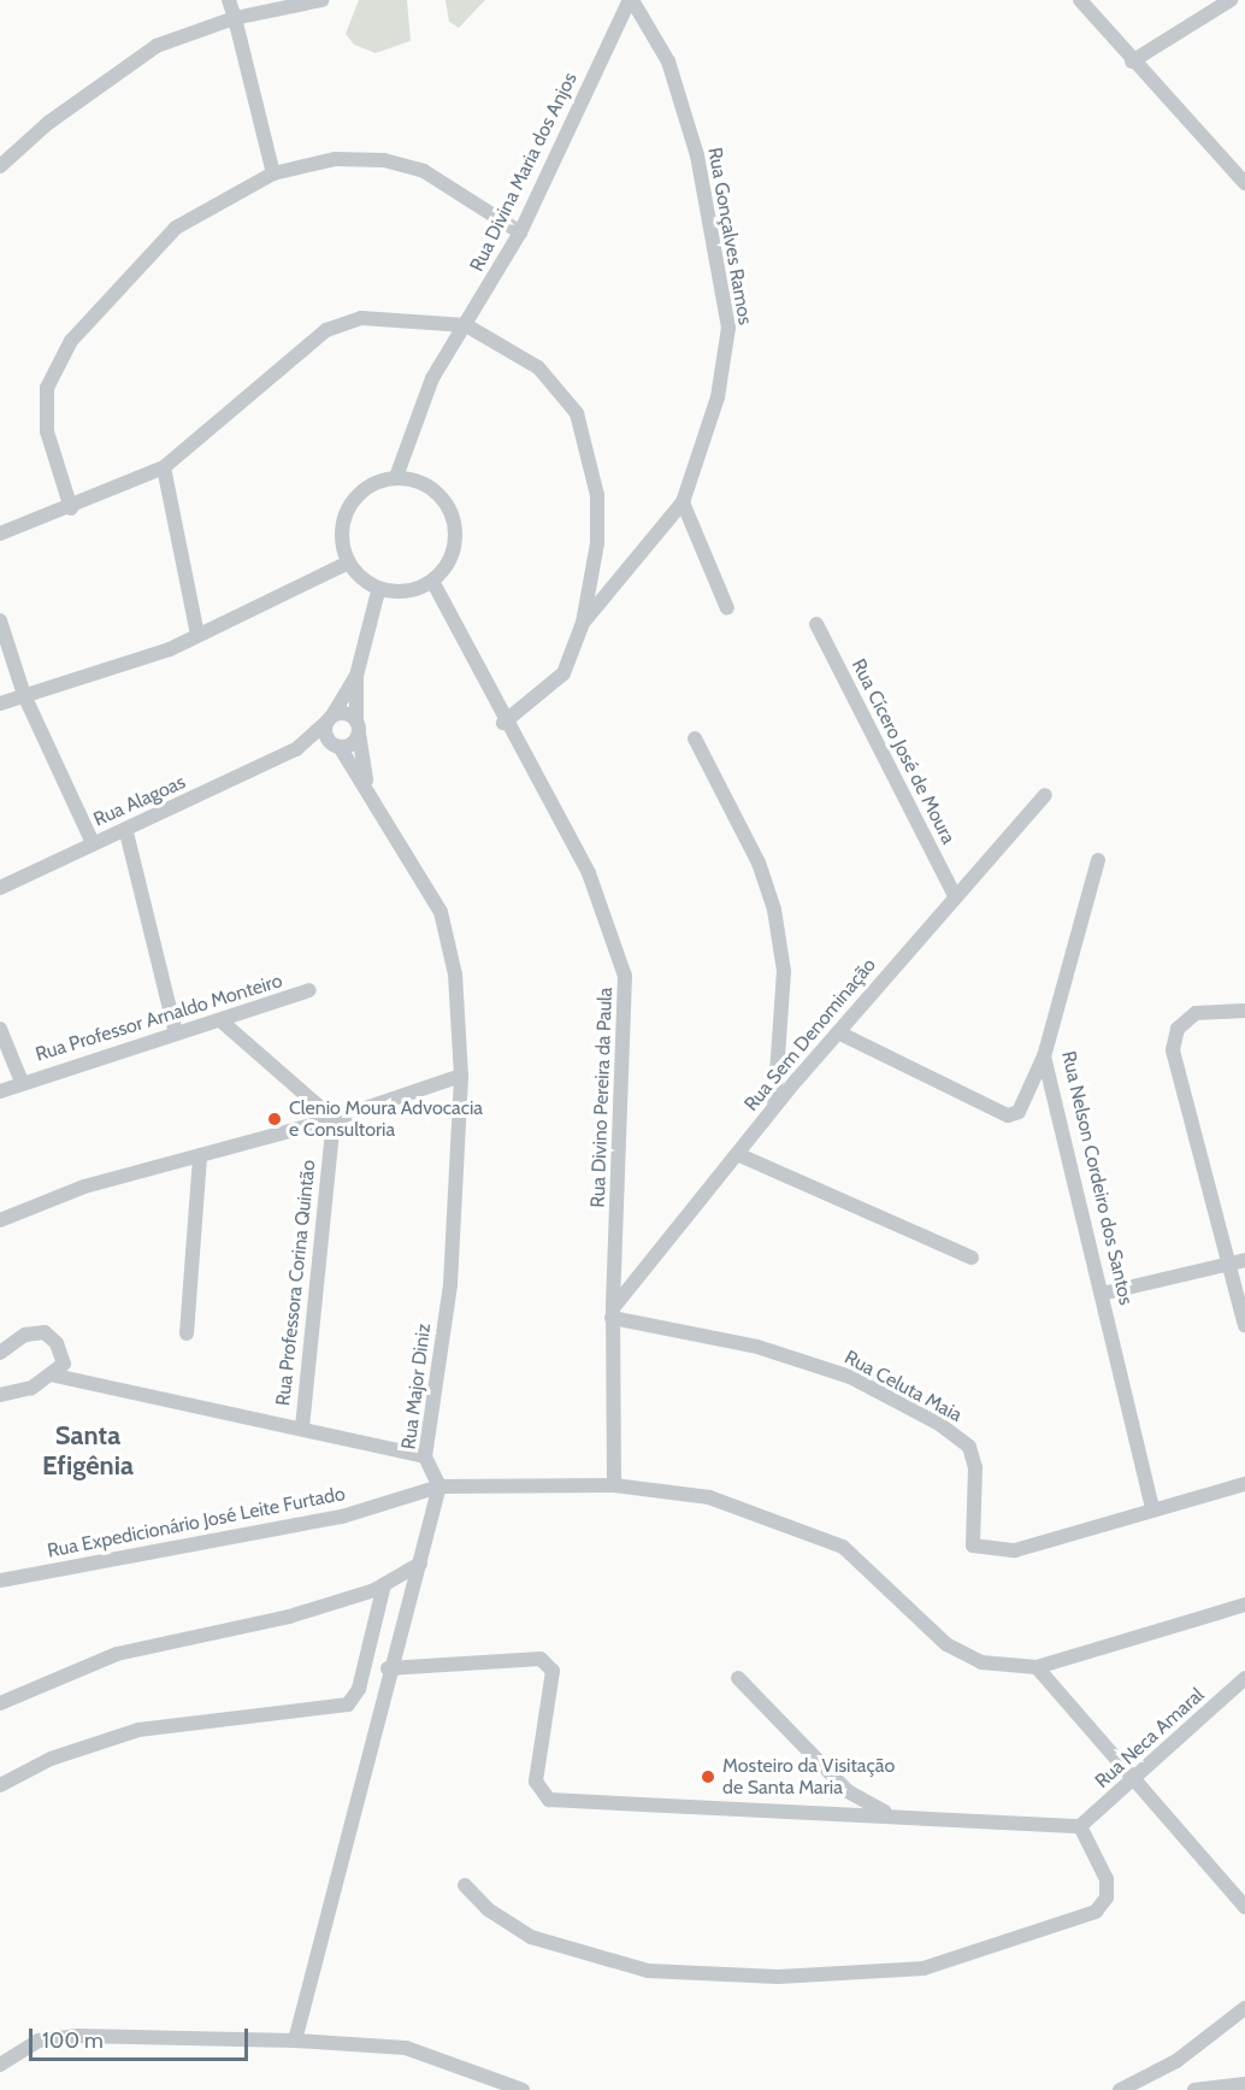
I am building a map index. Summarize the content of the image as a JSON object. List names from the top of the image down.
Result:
{
  "streets": {
    "street": [
      "Rua Divina Maria dos Anjos",
      "Rua Gonçalves Ramos",
      "Rua Cícero José de Moura",
      "Rua Alagoas",
      "Rua Professor Arnaldo Monteiro",
      "Rua Sem Denominação",
      "Rua Divino Pereira da Paula",
      "Rua Nelson Cordeiro dos Santos",
      "Rua Professora Corina Quintão",
      "Rua Major Diniz",
      "Rua Celuta Maia",
      "Rua Expedicionário José Leite Furtado",
      "Rua Neca Amaral"
    ]
  },
  "crossings": [
    ["Rua Divina Maria dos Anjos", "Rua Gonçalves Ramos"],
    ["Rua Divina Maria dos Anjos", "Rua Alagoas"],
    ["Rua Divina Maria dos Anjos", "Rua Divino Pereira da Paula"],
    ["Rua Cícero José de Moura", "Rua Sem Denominação"],
    ["Rua Alagoas", "Rua Divino Pereira da Paula"],
    ["Rua Alagoas", "Rua Major Diniz"],
    ["Rua Sem Denominação", "Rua Divino Pereira da Paula"],
    ["Rua Sem Denominação", "Rua Celuta Maia"],
    ["Rua Divino Pereira da Paula", "Rua Celuta Maia"],
    ["Rua Divino Pereira da Paula", "Rua Expedicionário José Leite Furtado"],
    ["Rua Nelson Cordeiro dos Santos", "Rua Celuta Maia"],
    ["Rua Major Diniz", "Rua Expedicionário José Leite Furtado"]
  ],
  "districts": ["Santa Efigênia"],
  "places": ["Clenio Moura Advocacia e Consultoria", "Mosteiro da Visitação de Santa Maria"],
  "scale_bar": "100 m"
}
